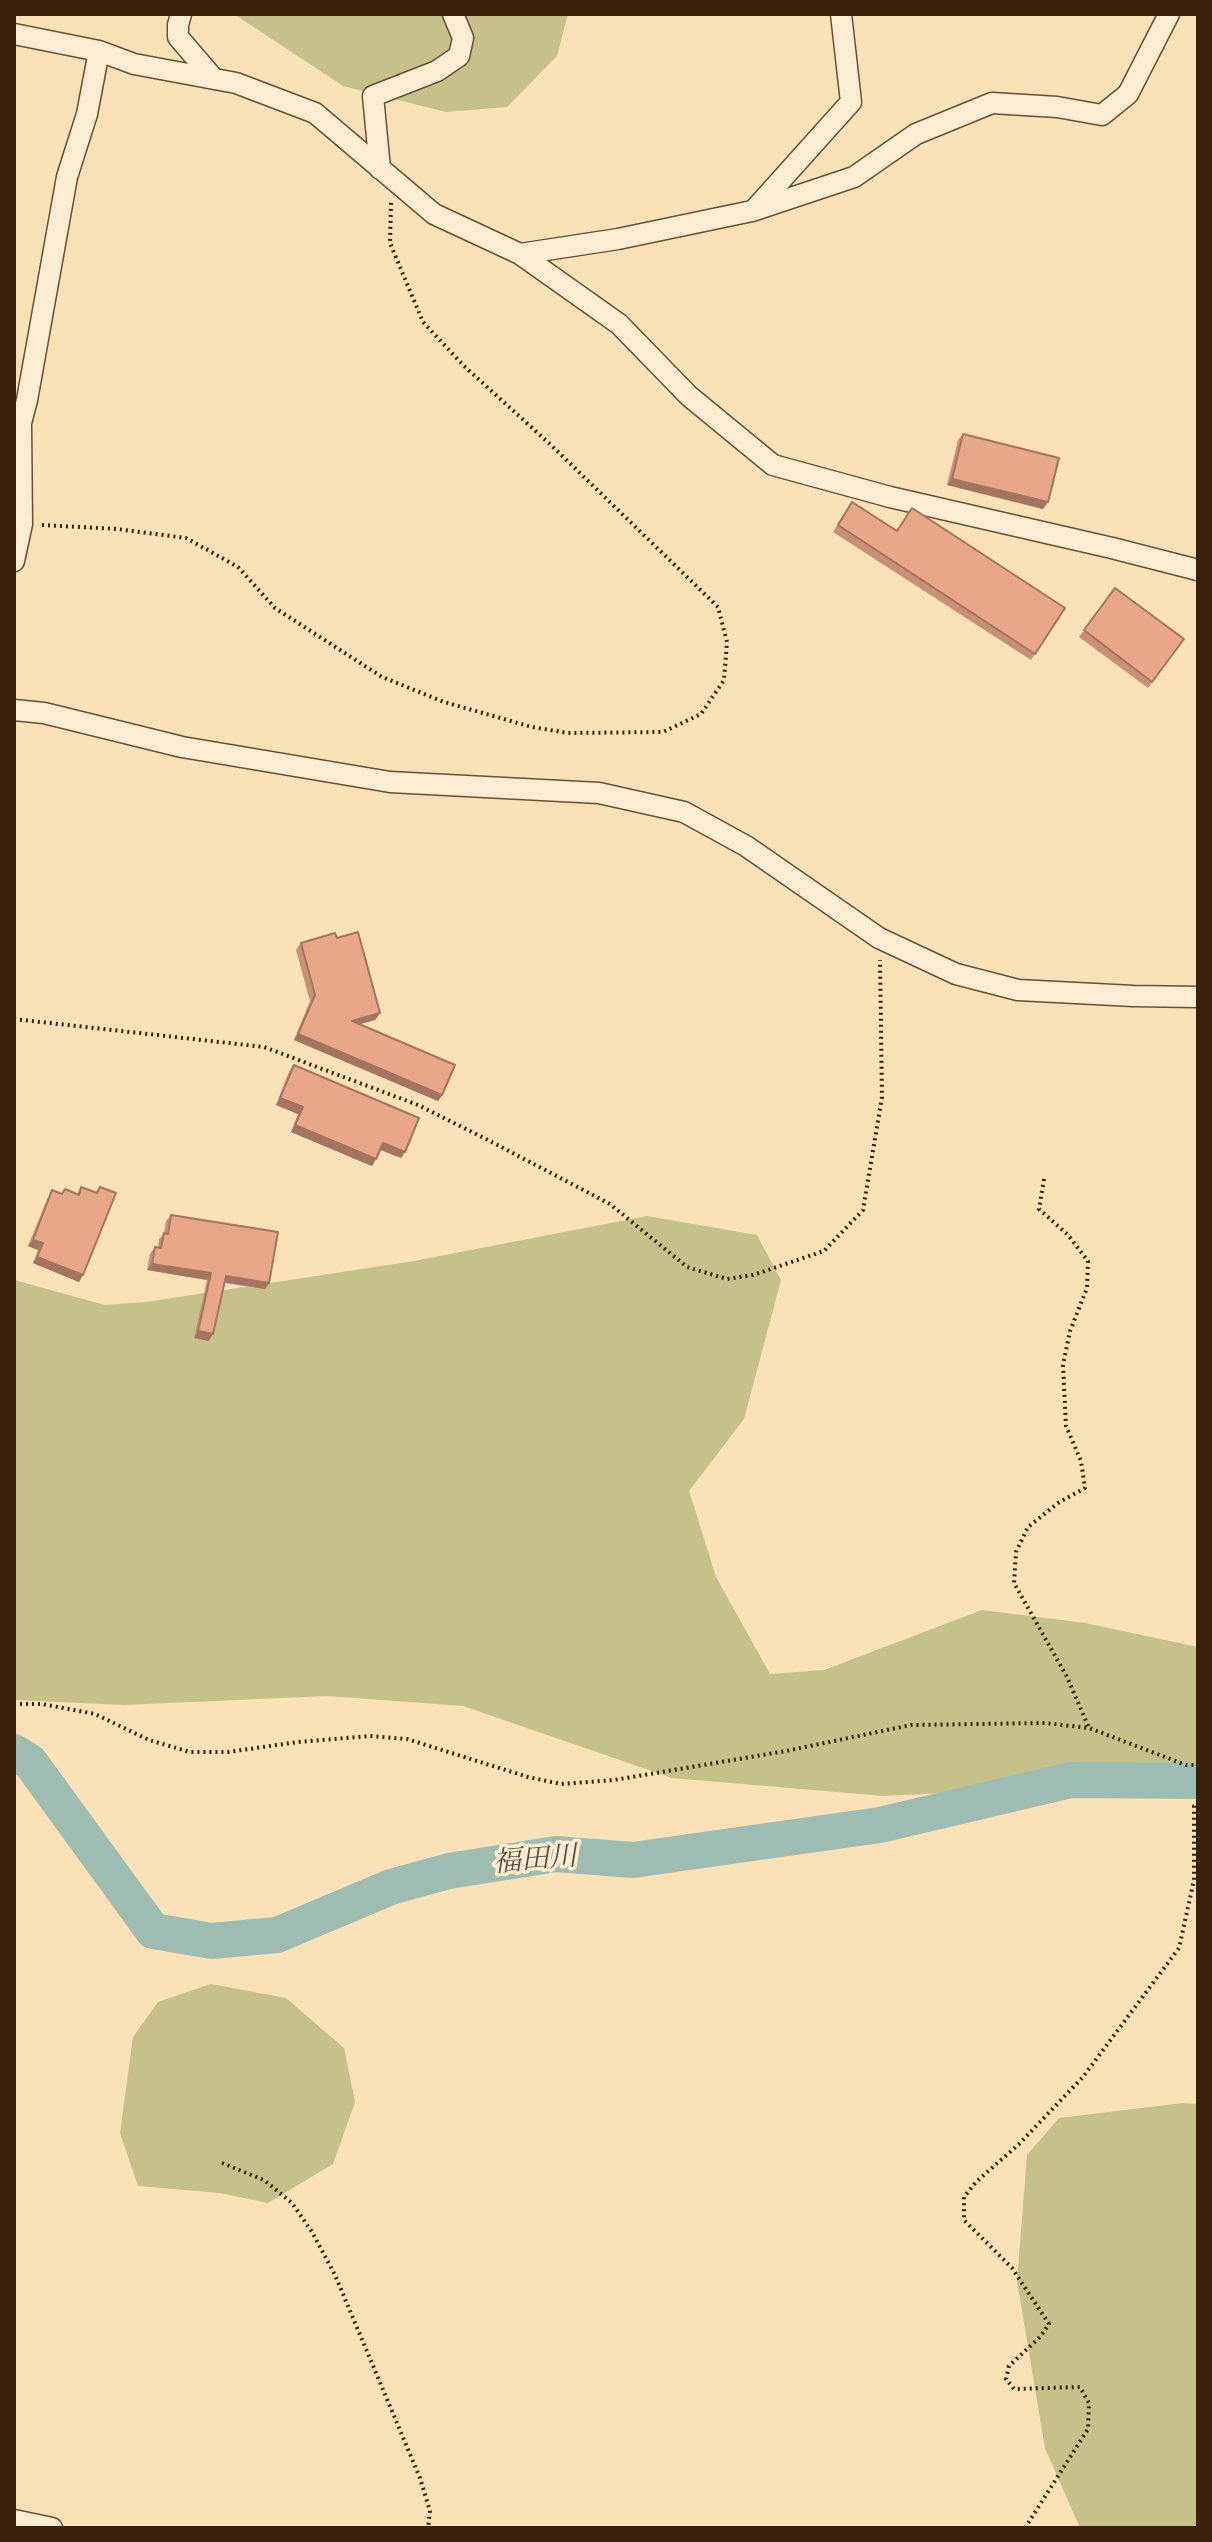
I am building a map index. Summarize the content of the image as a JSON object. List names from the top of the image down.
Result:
{
  "water": ["福田川"]
}
